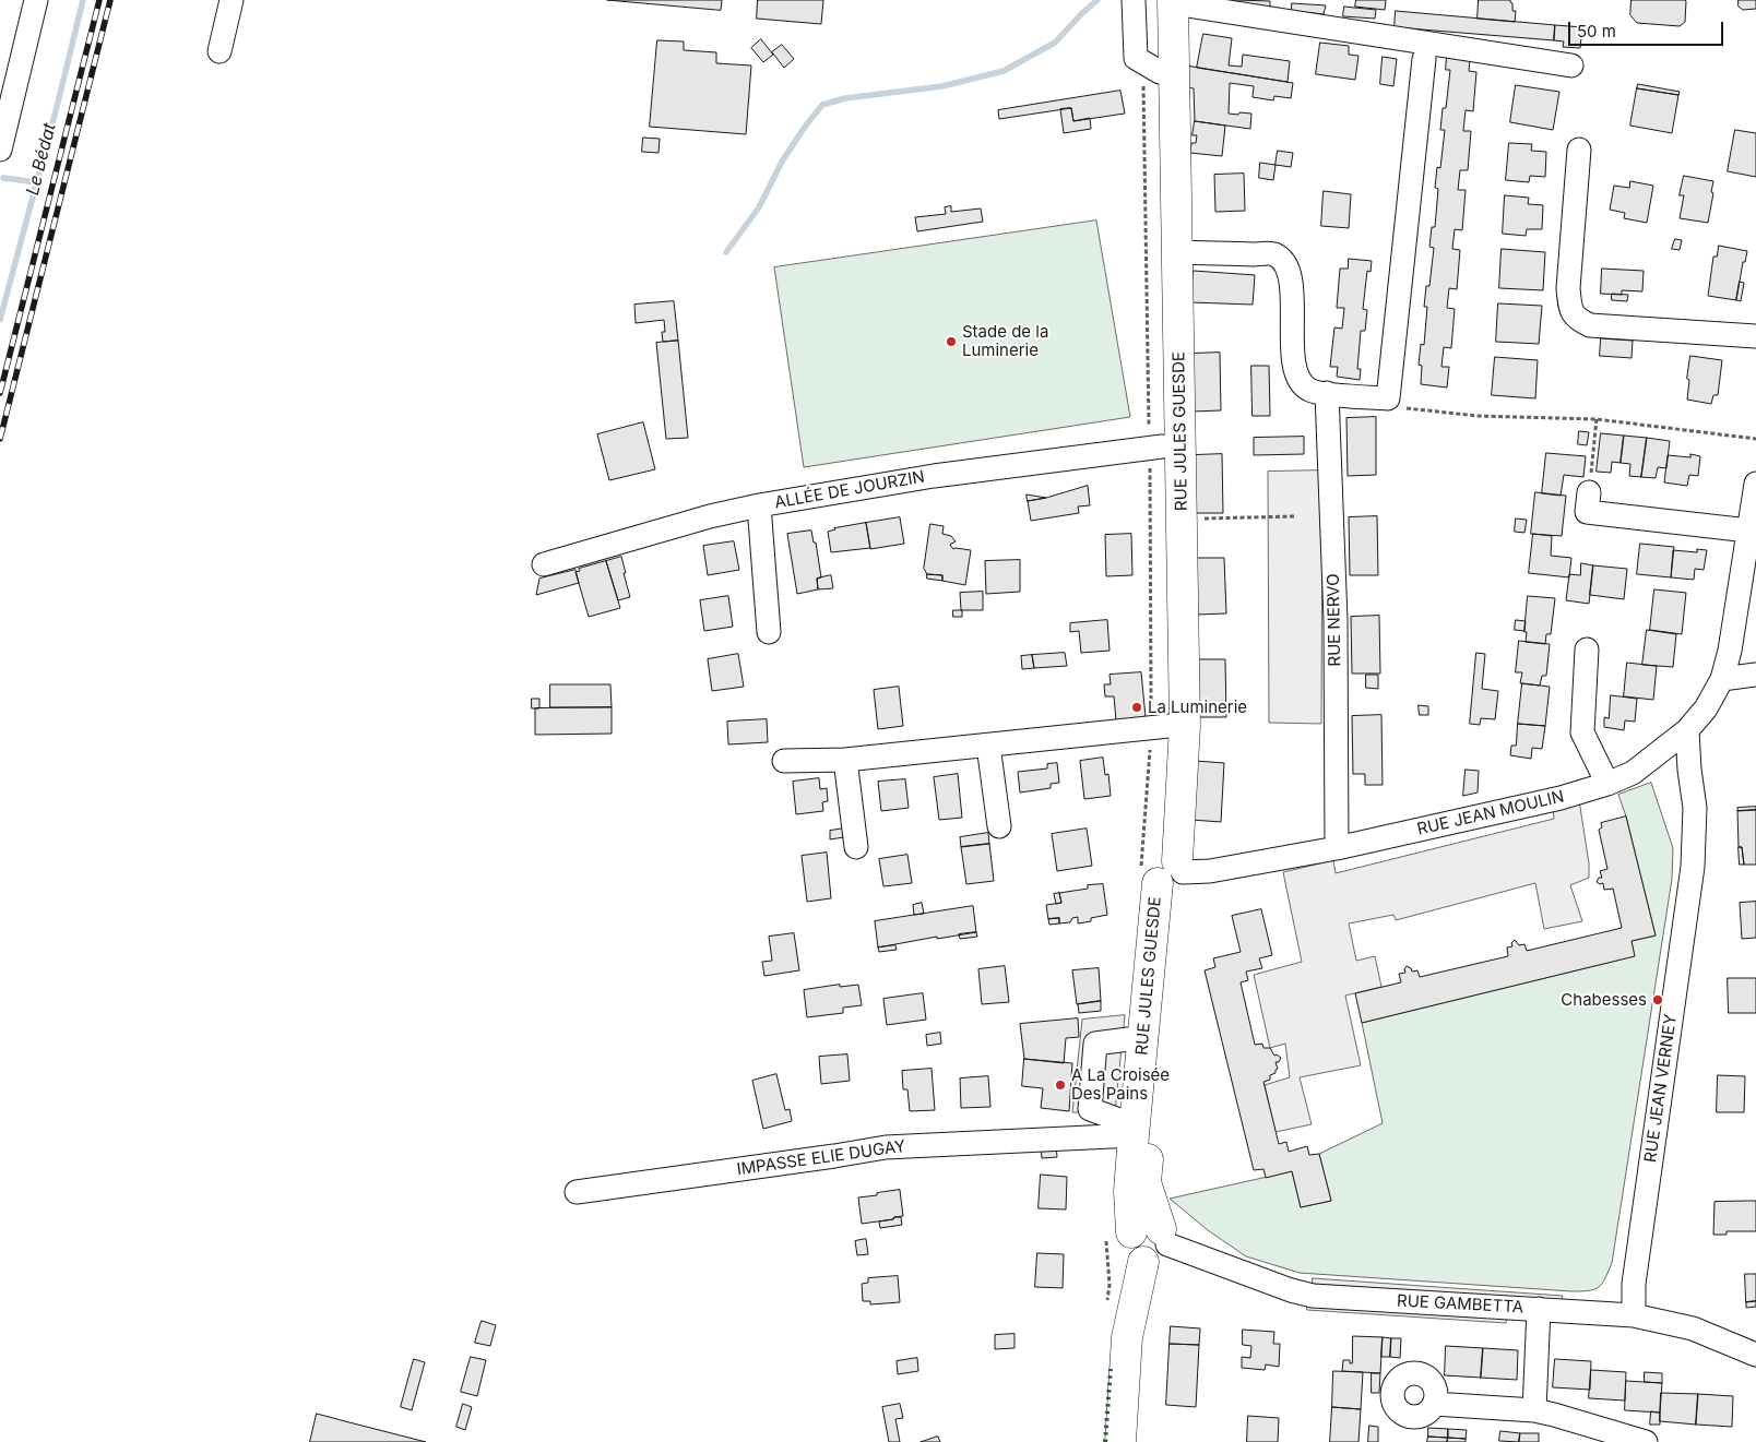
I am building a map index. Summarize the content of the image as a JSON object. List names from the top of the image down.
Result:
{
  "streets": {
    "main road": ["RUE JULES GUESDE"],
    "street": [
      "ALLÉE DE JOURZIN",
      "RUE NERVO",
      "RUE JEAN MOULIN",
      "RUE JEAN VERNEY",
      "IMPASSE ELIE DUGAY",
      "RUE GAMBETTA"
    ]
  },
  "crossings": [
    ["RUE JULES GUESDE", "ALLÉE DE JOURZIN"],
    ["RUE JULES GUESDE", "RUE JEAN MOULIN"],
    ["RUE JULES GUESDE", "IMPASSE ELIE DUGAY"],
    ["RUE JULES GUESDE", "RUE GAMBETTA"],
    ["RUE NERVO", "RUE JEAN MOULIN"],
    ["RUE JEAN MOULIN", "RUE JEAN VERNEY"],
    ["RUE JEAN VERNEY", "RUE GAMBETTA"]
  ],
  "water": ["Le Bédat"],
  "places": [
    "Stade de la Luminerie",
    "La Luminerie",
    "Chabesses",
    "A La Croisée Des Pains"
  ],
  "scale_bar": "50 m"
}
